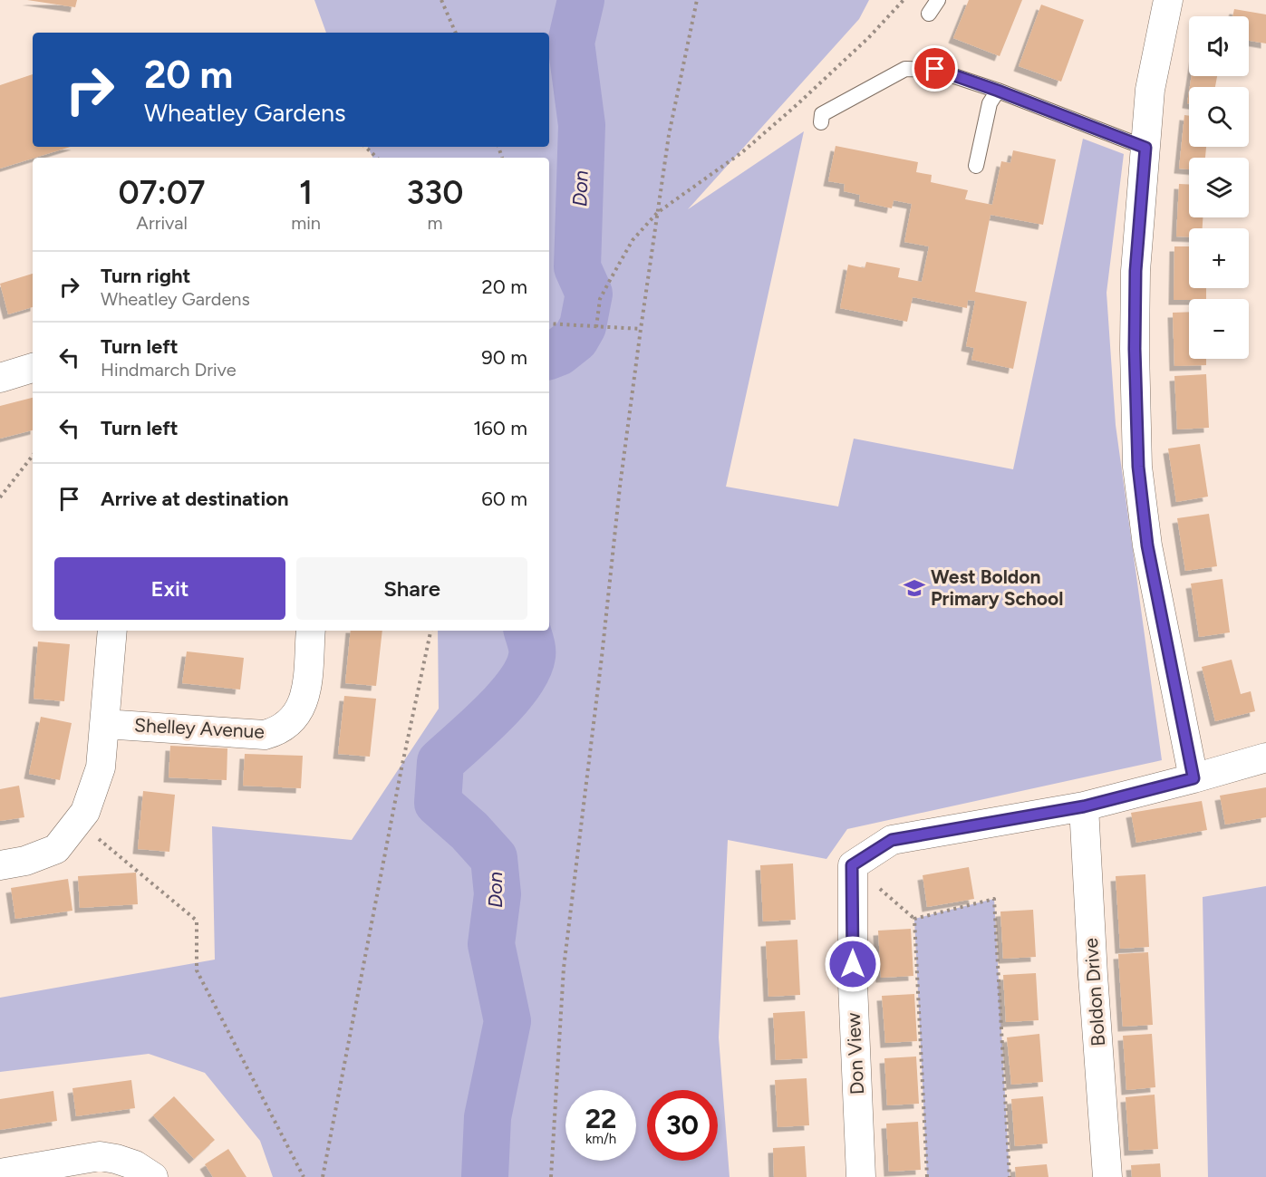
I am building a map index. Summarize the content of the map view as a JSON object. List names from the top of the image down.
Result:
{
  "streets": {
    "street": ["Shelley Avenue", "Boldon Drive", "Don View"]
  },
  "water": ["Don"],
  "places": {
    "school or university": ["West Boldon Primary School"]
  },
  "page": {
    "map_buttons": ["+", "−"],
    "turn": ["20 m", "Wheatley Gardens"],
    "eta": [
      "07:07",
      "Arrival",
      "1",
      "min",
      "330",
      "m"
    ],
    "list": [
      {
        "name": "Turn right",
        "note": "Wheatley Gardens",
        "value": "20 m"
      },
      {
        "name": "Turn left",
        "note": "Hindmarch Drive",
        "value": "90 m"
      },
      {
        "name": "Turn left",
        "value": "160 m"
      },
      {
        "name": "Arrive at destination",
        "value": "60 m"
      }
    ],
    "buttons": ["Exit", "Share"],
    "speed": "22 km/h",
    "limit": "30"
  }
}
